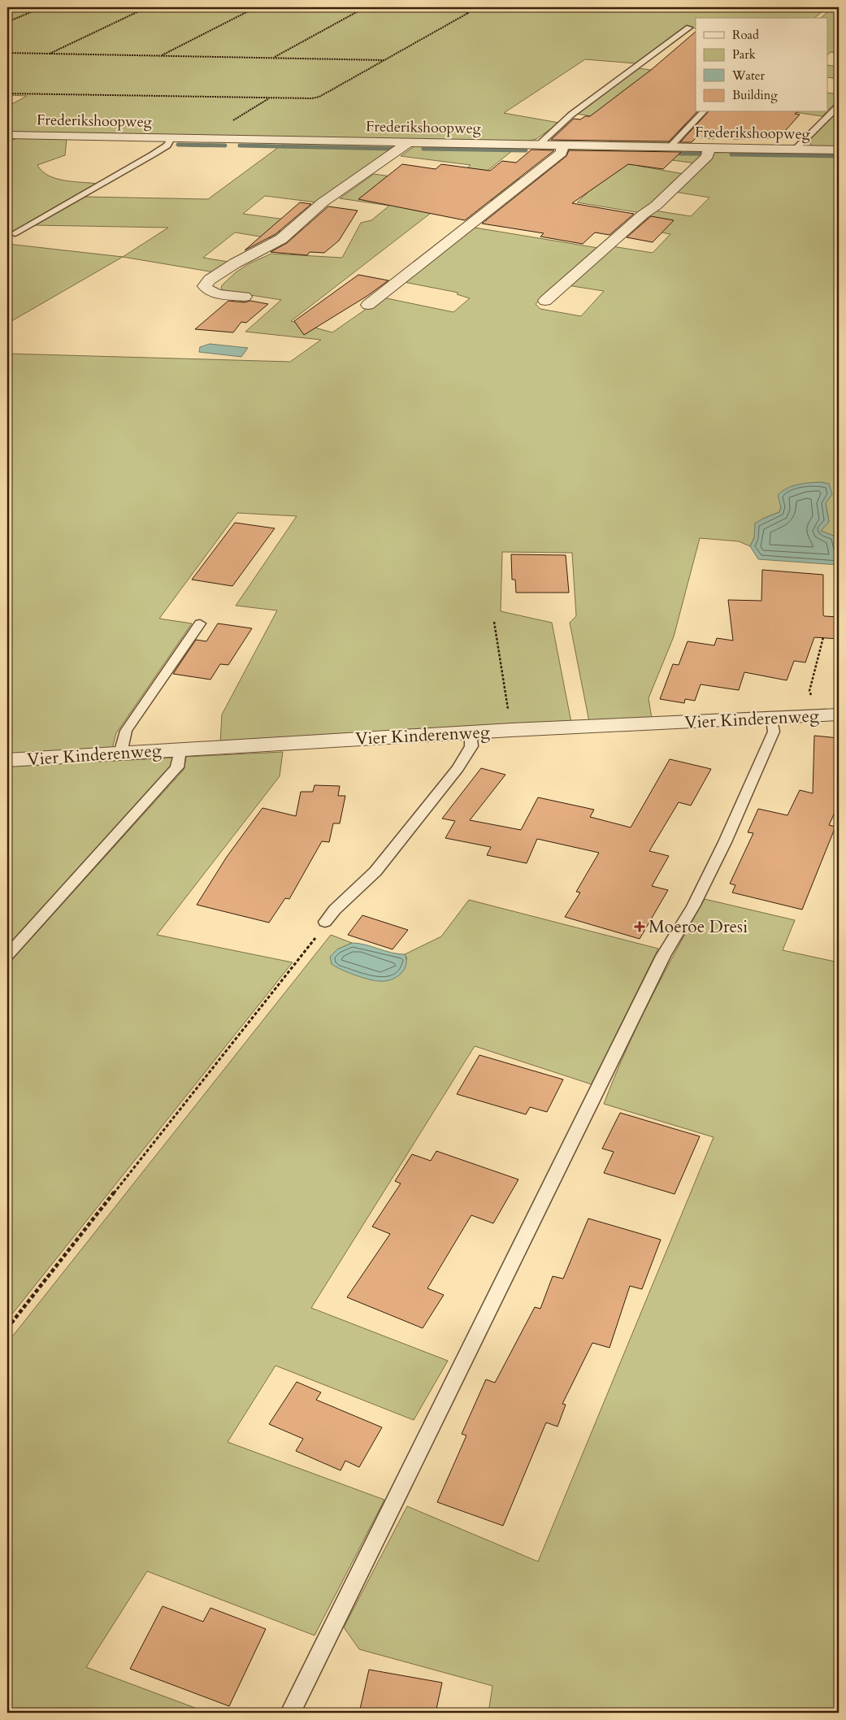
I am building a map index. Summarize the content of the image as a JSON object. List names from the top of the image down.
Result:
{
  "streets": {
    "street": ["Frederikshoopweg", "Vier Kinderenweg"]
  },
  "places": {
    "health": ["Moeroe Dresi"]
  },
  "legend": [
    "Road",
    "Park",
    "Water",
    "Building"
  ]
}
